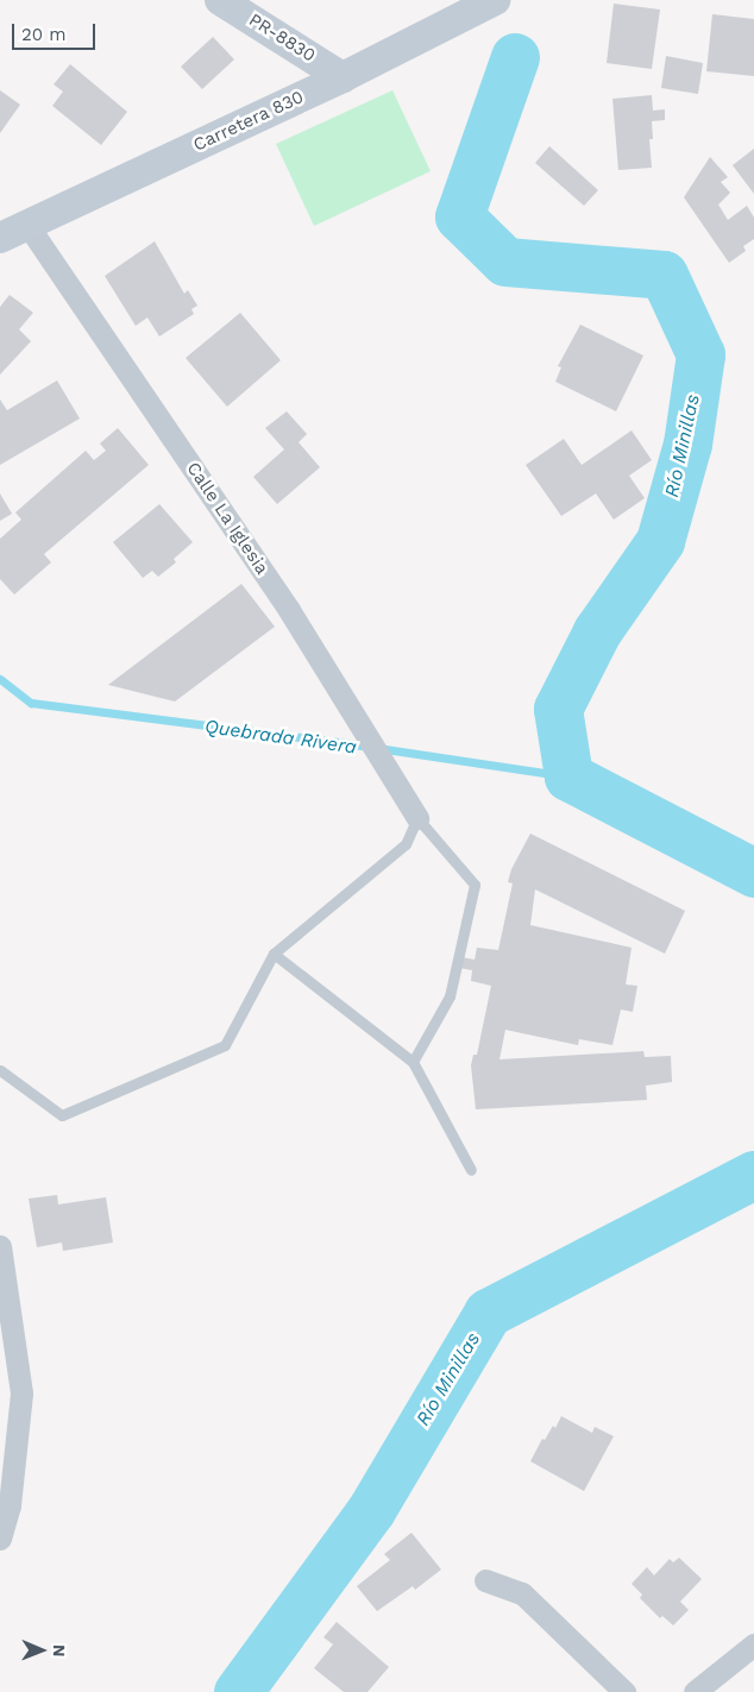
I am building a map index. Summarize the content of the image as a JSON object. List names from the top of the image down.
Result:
{
  "streets": {
    "street": ["PR-8830", "Carretera 830", "Calle La Iglesia"]
  },
  "crossings": [
    ["PR-8830", "Carretera 830"],
    ["Carretera 830", "Calle La Iglesia"]
  ],
  "water": ["Río Minillas", "Quebrada Rivera"],
  "scale_bar": "20 m",
  "north": "right"
}
